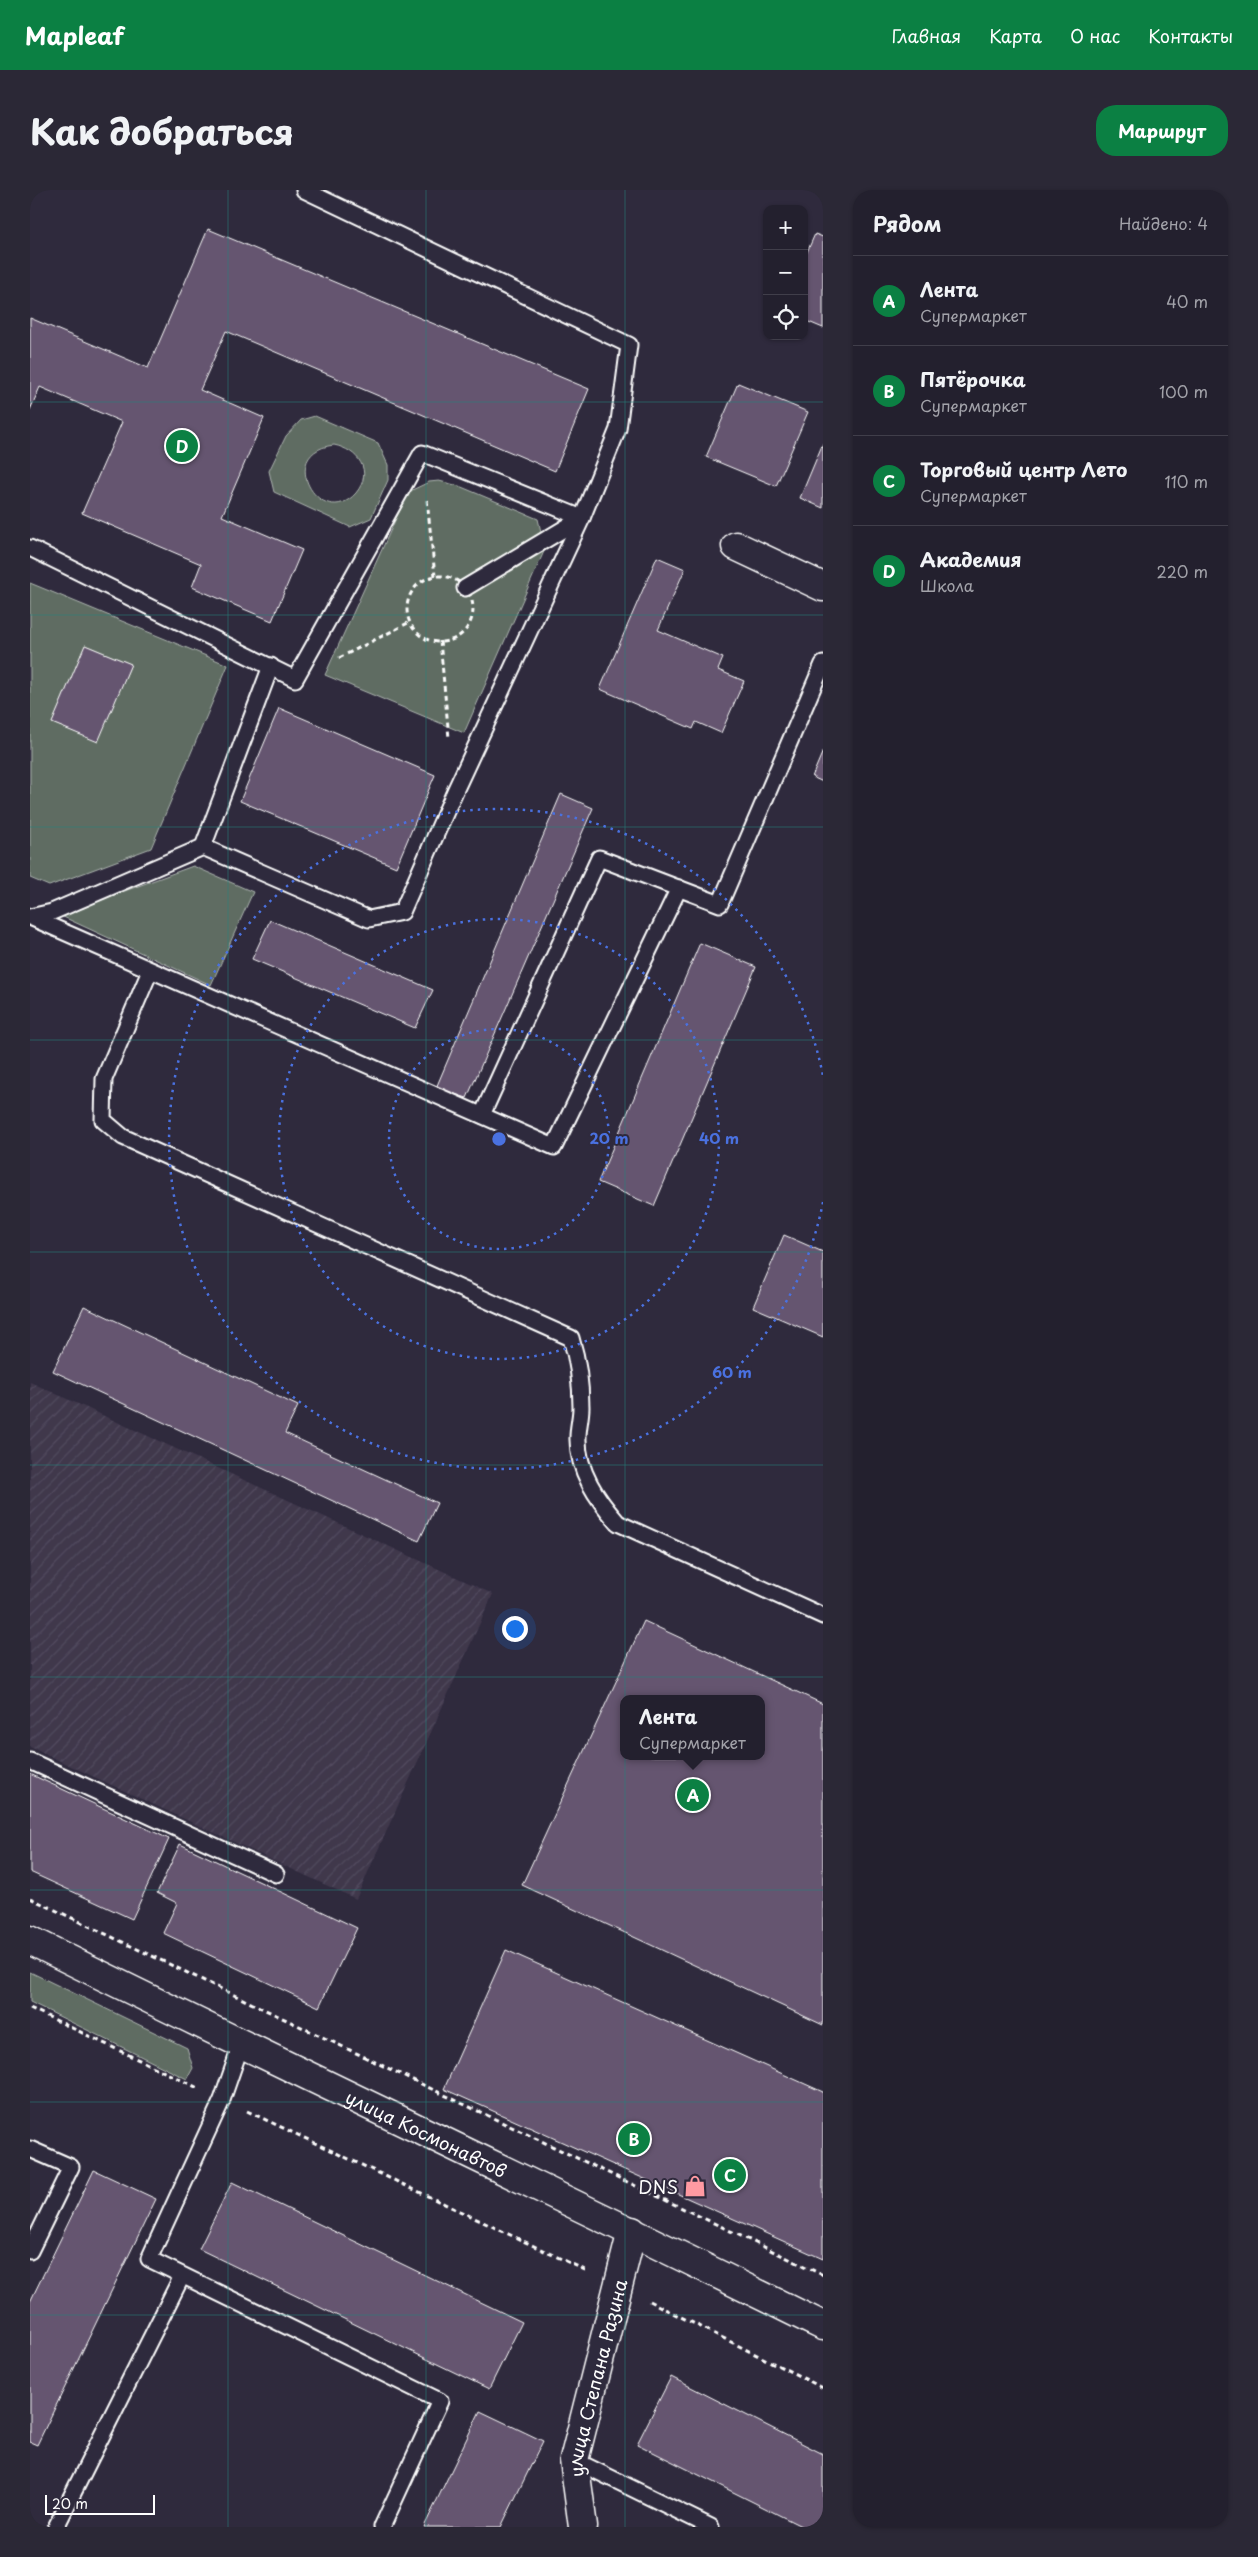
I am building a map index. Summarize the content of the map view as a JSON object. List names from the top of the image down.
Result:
{
  "streets": {
    "street": ["улица Космонавтов", "улица Степана Разина"]
  },
  "crossings": [
    ["улица Космонавтов", "улица Степана Разина"]
  ],
  "places": {
    "shop": ["DNS"]
  },
  "scale_bar": "20 m",
  "page": {
    "header": "Mapleaf",
    "nav": [
      "Главная",
      "Карта",
      "О нас",
      "Контакты"
    ],
    "title": "Как добраться",
    "buttons": "Маршрут",
    "heading": ["Рядом", "Найдено: 4"],
    "map_buttons": ["+", "−"],
    "list": [
      {
        "mark": "A",
        "name": "Лента",
        "note": "Супермаркет",
        "value": "40 m"
      },
      {
        "mark": "B",
        "name": "Пятёрочка",
        "note": "Супермаркет",
        "value": "100 m"
      },
      {
        "mark": "C",
        "name": "Торговый центр Лето",
        "note": "Супермаркет",
        "value": "110 m"
      },
      {
        "mark": "D",
        "name": "Академия",
        "note": "Школа",
        "value": "220 m"
      }
    ],
    "pins": [
      "D",
      "A",
      "B",
      "C"
    ],
    "popup": ["Лента", "Супермаркет"],
    "scale": "20 m"
  },
  "rings": ["20 m", "40 m", "60 m"]
}
